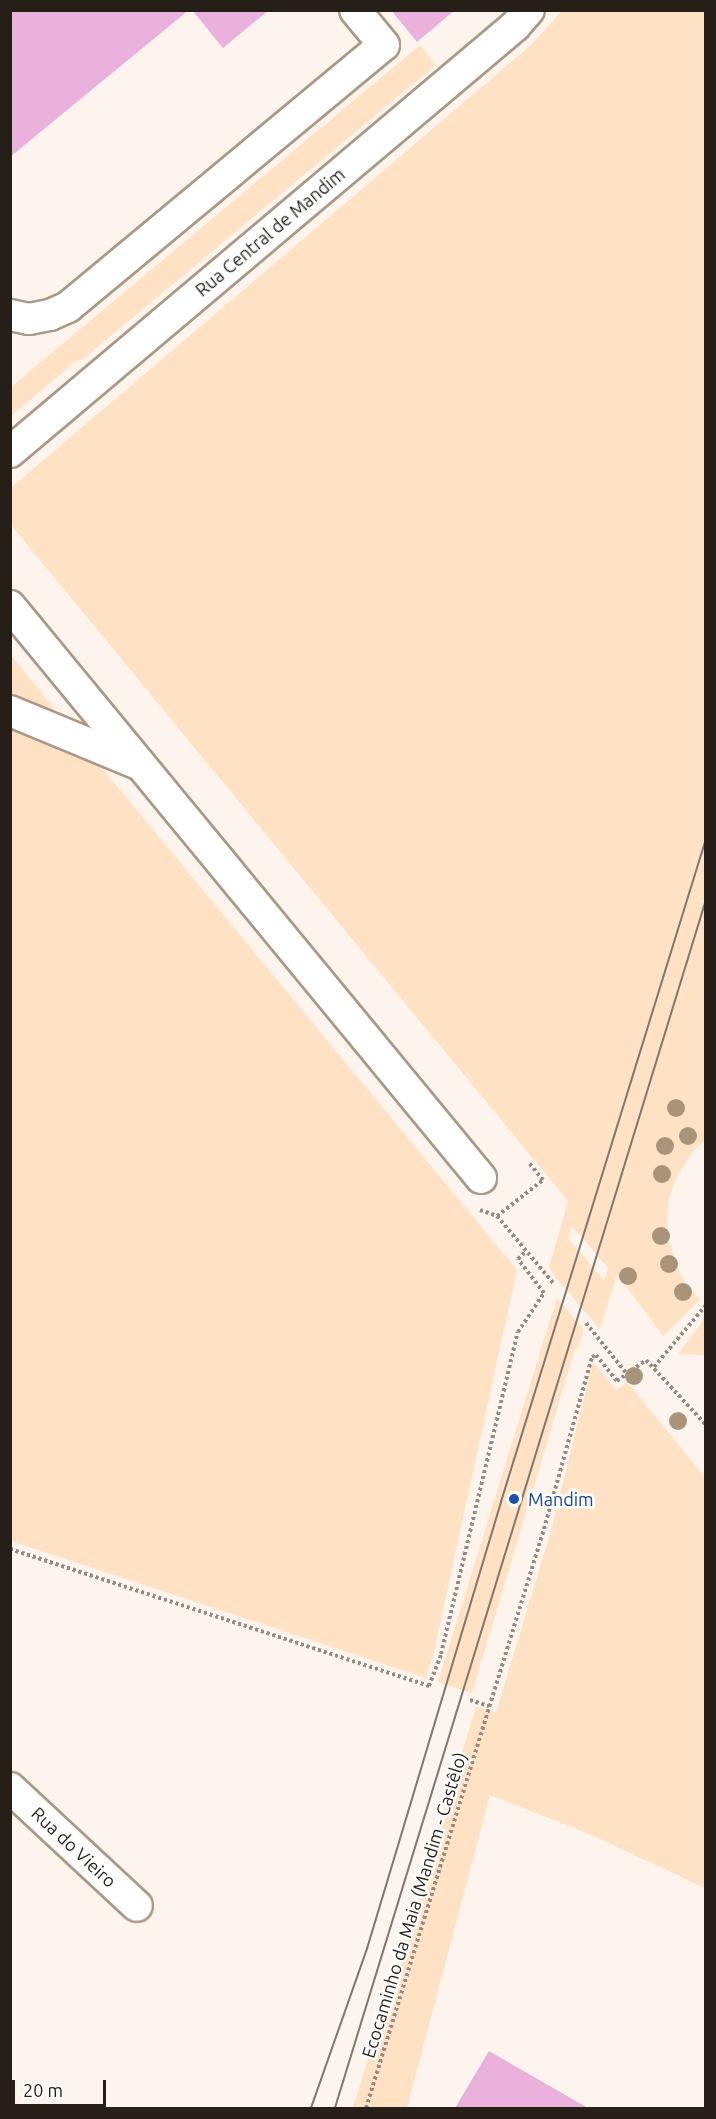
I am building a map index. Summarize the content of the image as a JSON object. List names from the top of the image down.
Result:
{
  "streets": {
    "street": ["Rua Central de Mandim", "Rua do Vieiro"],
    "path": ["Ecocaminho da Maia (Mandim - Castêlo)"]
  },
  "places": ["Mandim"],
  "scale_bar": "20 m"
}
